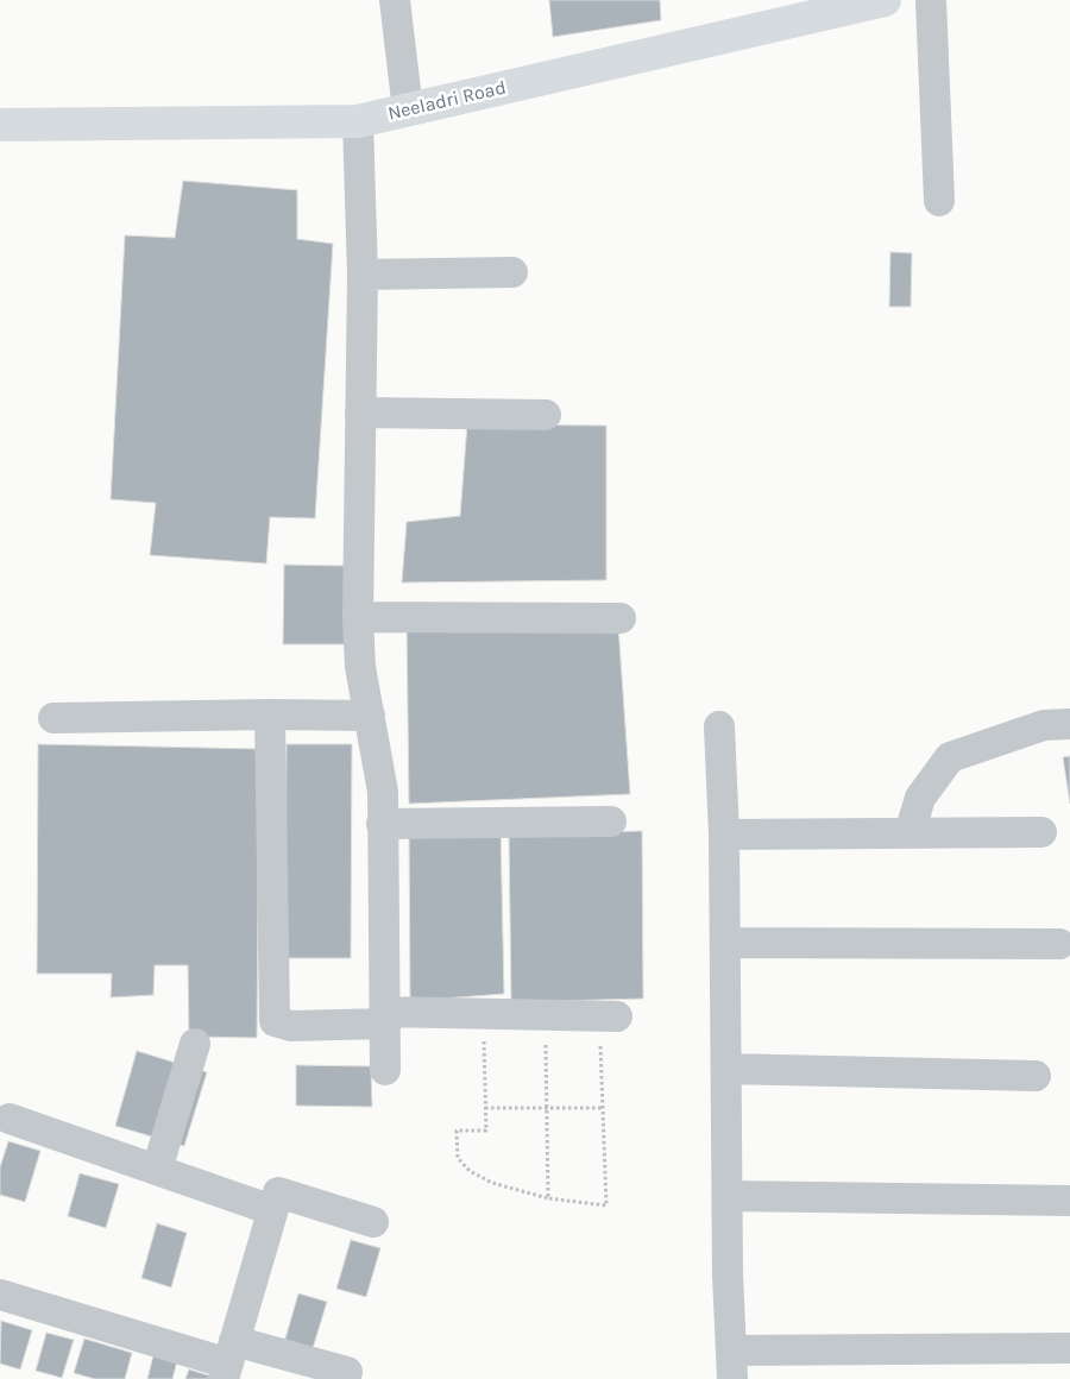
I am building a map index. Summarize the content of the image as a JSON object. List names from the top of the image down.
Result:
{
  "streets": {
    "street": ["Neeladri Road"]
  }
}
